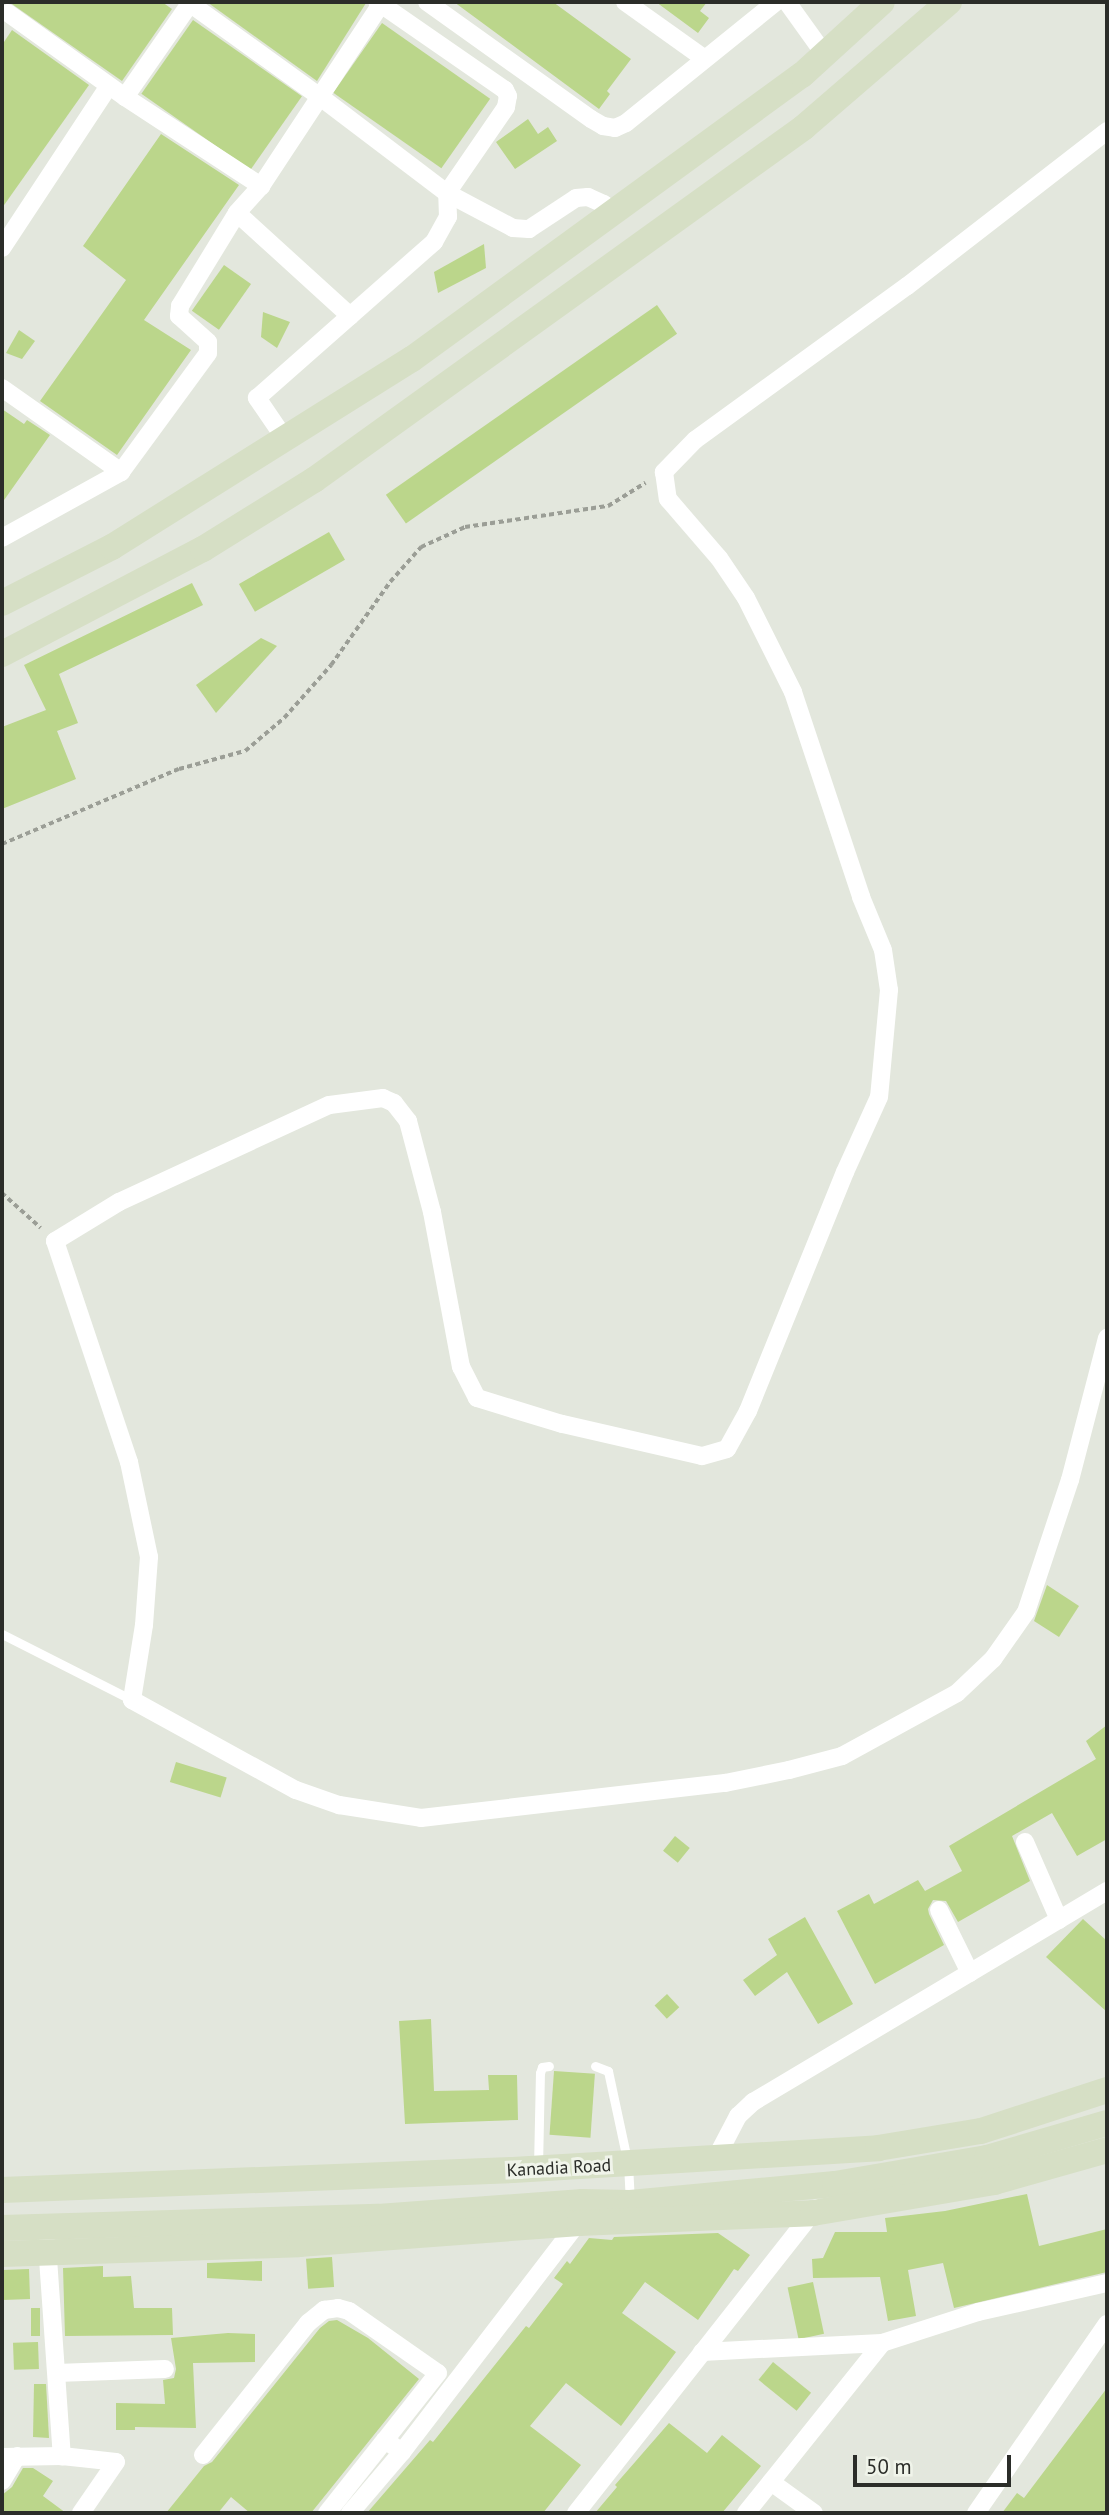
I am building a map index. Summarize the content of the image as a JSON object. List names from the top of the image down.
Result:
{
  "streets": {
    "street": ["Kanadia Road"]
  },
  "scale_bar": "50 m"
}
